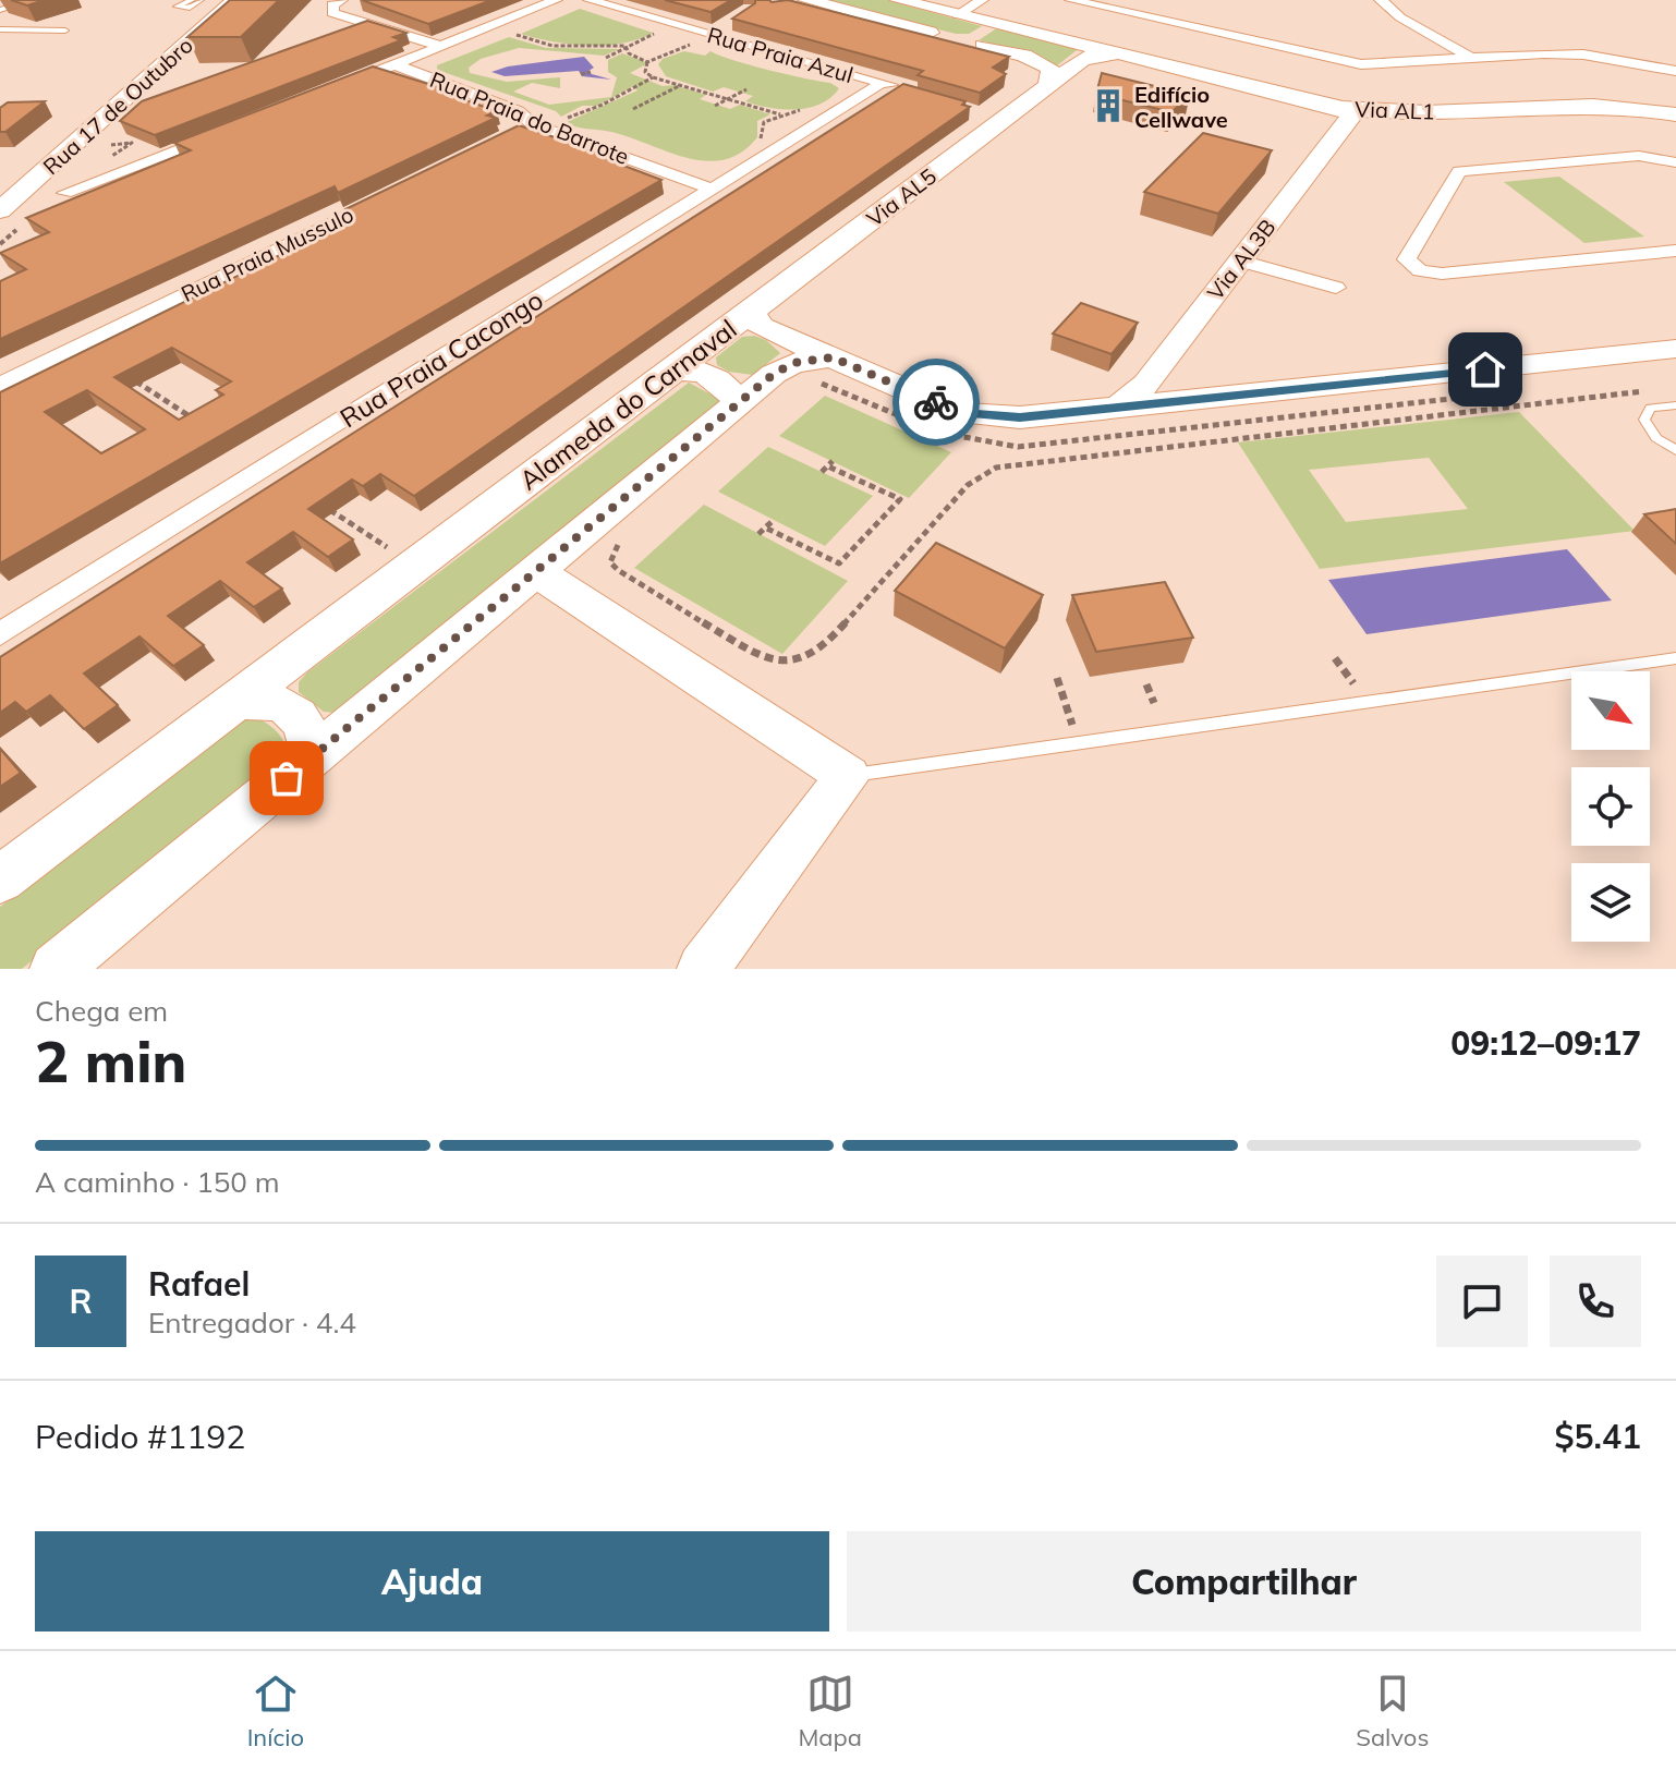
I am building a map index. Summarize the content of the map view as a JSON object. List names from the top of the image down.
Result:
{
  "streets": {
    "street": [
      "Rua Praia Azul",
      "Rua 17 de Outubro",
      "Via AL1",
      "Rua Praia do Barrote",
      "Via AL5",
      "Rua Praia Mussulo",
      "Via AL3B",
      "Rua Praia Cacongo",
      "Alameda do Carnaval"
    ]
  },
  "crossings": [
    ["Rua Praia Azul", "Rua Praia Cacongo"],
    ["Via AL1", "Via AL5"],
    ["Via AL1", "Via AL3B"],
    ["Rua Praia do Barrote", "Rua Praia Cacongo"],
    ["Via AL5", "Alameda do Carnaval"]
  ],
  "places": {
    "building": ["Edifício Cellwave"]
  },
  "north": "bottom right",
  "page": {
    "heading": ["2 min", "Chega em", "09:12–09:17"],
    "panel": [
      "Rafael",
      "Entregador · 4.4",
      "Pedido #1192",
      "$5.41"
    ],
    "bar": "A caminho · 150 m",
    "round": "R",
    "buttons": ["Ajuda", "Compartilhar"],
    "tabs": ["Início", "Mapa", "Salvos"]
  }
}
